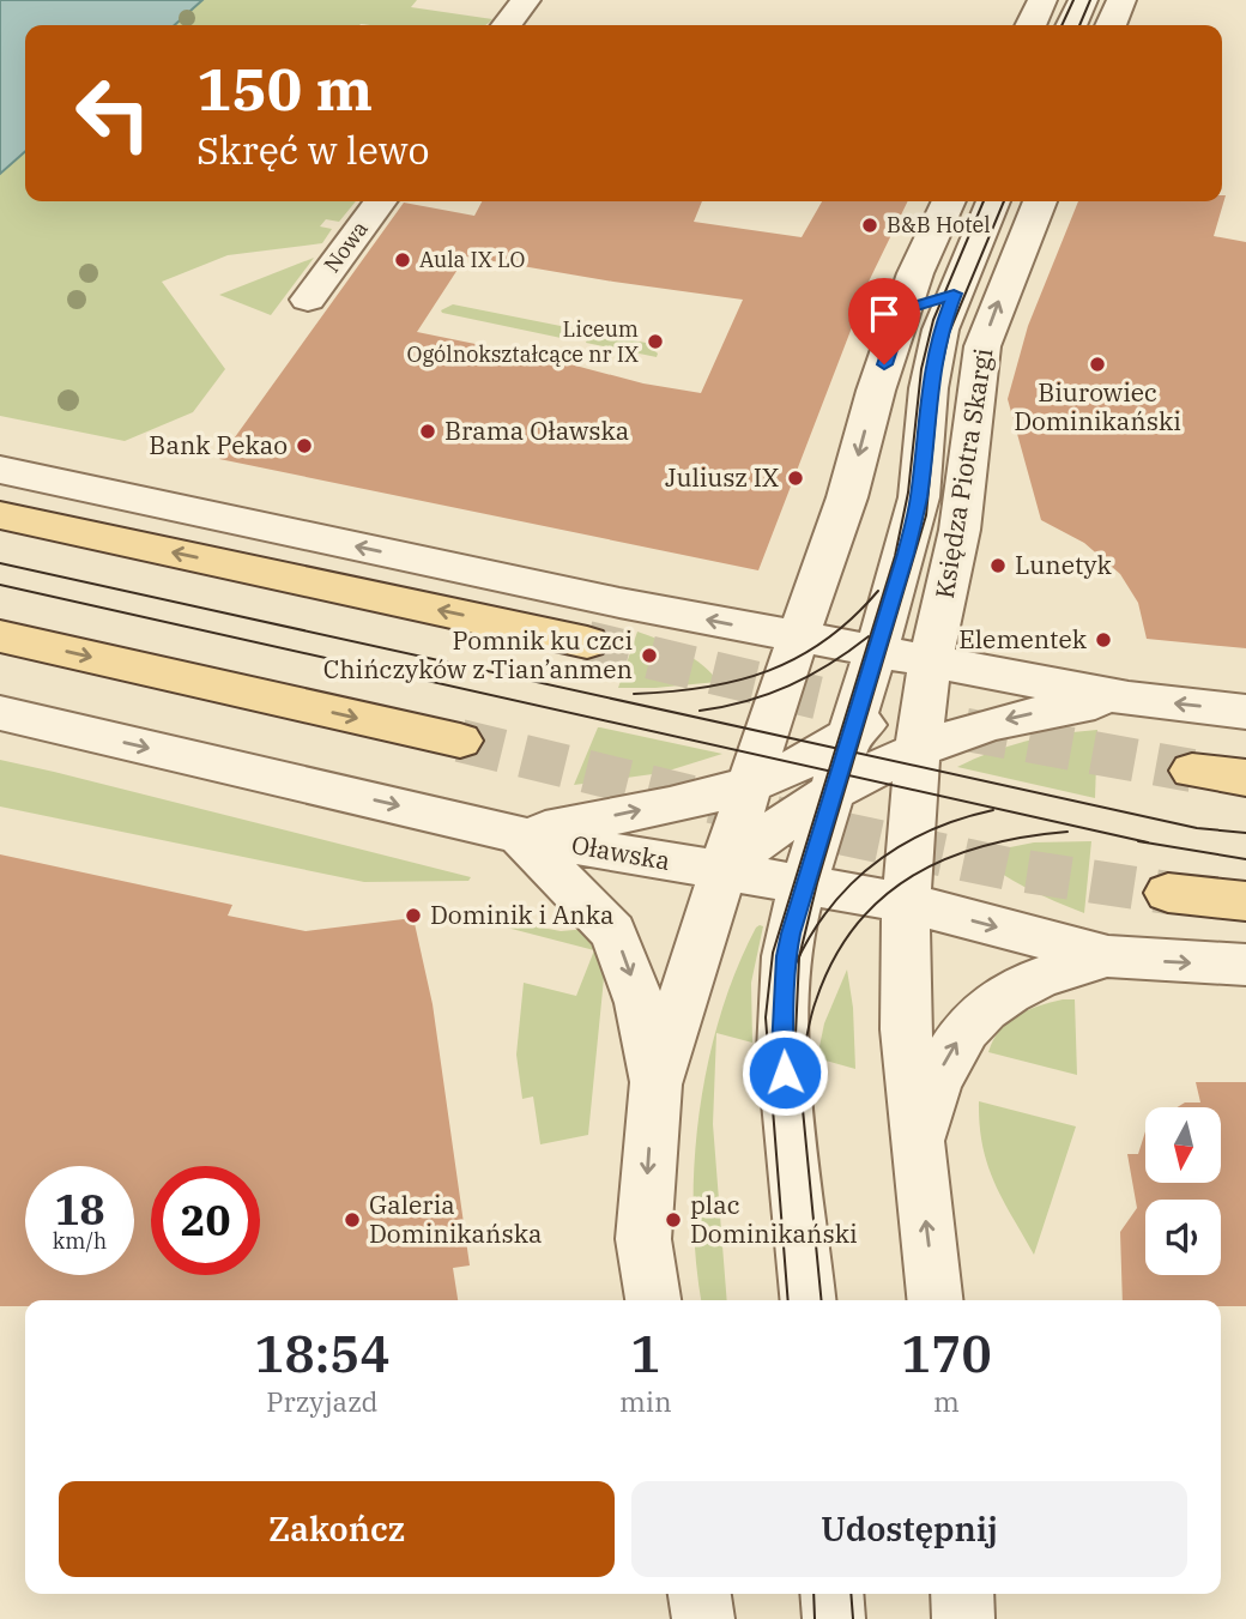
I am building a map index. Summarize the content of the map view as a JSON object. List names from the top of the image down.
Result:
{
  "streets": {
    "street": ["Nowa", "Księdza Piotra Skargi", "Oławska"]
  },
  "crossings": [
    ["Księdza Piotra Skargi", "Oławska"]
  ],
  "places": [
    "B&B Hotel",
    "Aula IX LO",
    "Liceum Ogólnokształcące nr IX",
    "Biurowiec Dominikański",
    "Brama Oławska",
    "Bank Pekao",
    "Juliusz IX",
    "Lunetyk",
    "Elementek",
    "Pomnik ku czci Chińczyków z Tian’anmen",
    "Dominik i Anka",
    "Galeria Dominikańska",
    "plac Dominikański"
  ],
  "north": "bottom",
  "page": {
    "turn": ["150 m", "Skręć w lewo"],
    "speed": "18 km/h",
    "limit": "20",
    "eta": [
      "18:54",
      "Przyjazd",
      "1",
      "min",
      "170",
      "m"
    ],
    "buttons": ["Zakończ", "Udostępnij"]
  }
}
